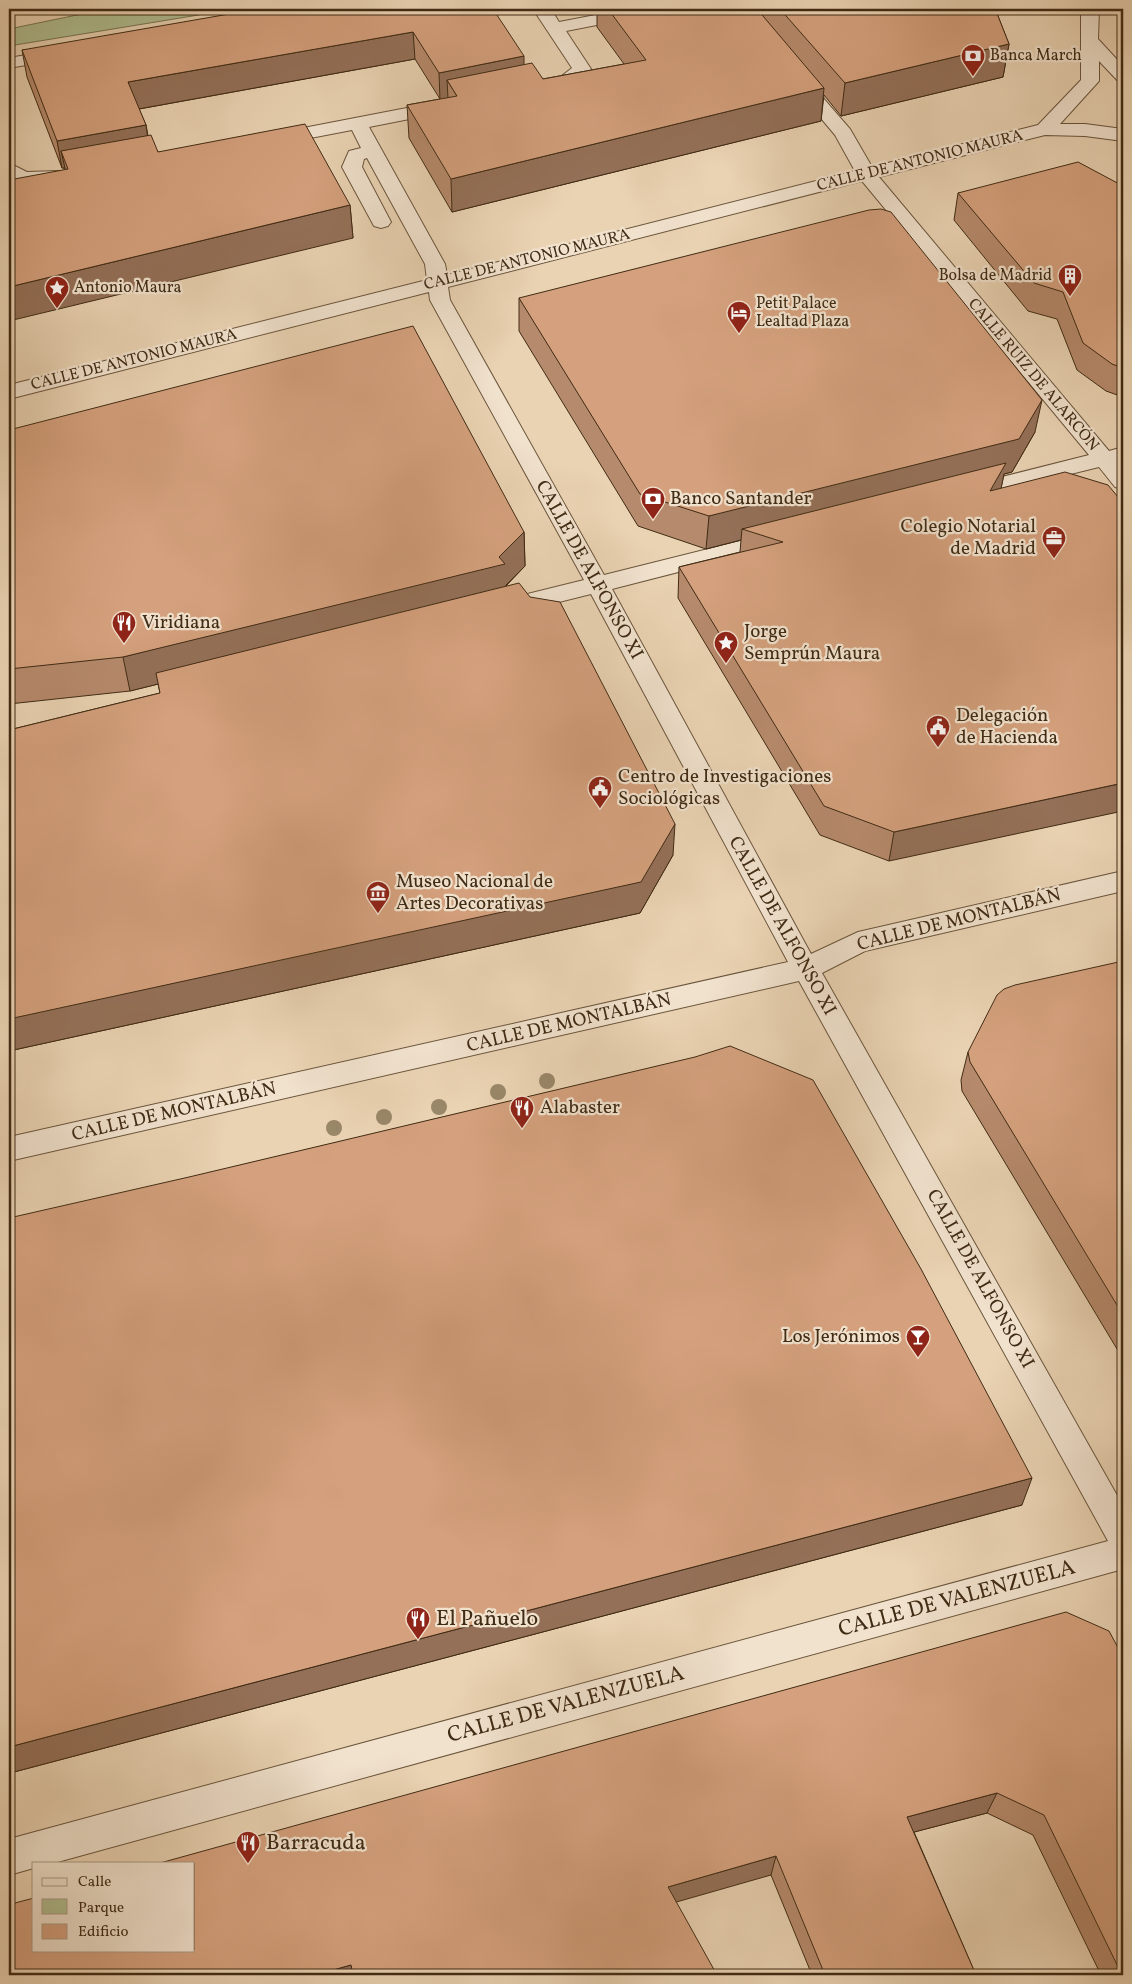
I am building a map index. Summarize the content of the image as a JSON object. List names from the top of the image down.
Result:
{
  "streets": {
    "street": [
      "CALLE DE ANTONIO MAURA",
      "CALLE RUIZ DE ALARCÓN",
      "CALLE DE ALFONSO XI",
      "CALLE DE MONTALBÁN",
      "CALLE DE VALENZUELA"
    ]
  },
  "crossings": [
    ["CALLE DE ANTONIO MAURA", "CALLE RUIZ DE ALARCÓN"],
    ["CALLE DE ANTONIO MAURA", "CALLE DE ALFONSO XI"],
    ["CALLE DE ALFONSO XI", "CALLE DE MONTALBÁN"]
  ],
  "places": {
    "bank": ["Banca March", "Banco Santander"],
    "building": ["Bolsa de Madrid"],
    "place": ["Antonio Maura", "Jorge Semprún Maura"],
    "hotel": ["Petit Palace Lealtad Plaza"],
    "office": ["Colegio Notarial de Madrid"],
    "restaurant": [
      "Viridiana",
      "Alabaster",
      "El Pañuelo",
      "Barracuda"
    ],
    "public building": ["Delegación de Hacienda", "Centro de Investigaciones Sociológicas"],
    "museum": ["Museo Nacional de Artes Decorativas"],
    "bar": ["Los Jerónimos"]
  },
  "legend": ["Calle", "Parque", "Edificio"]
}
